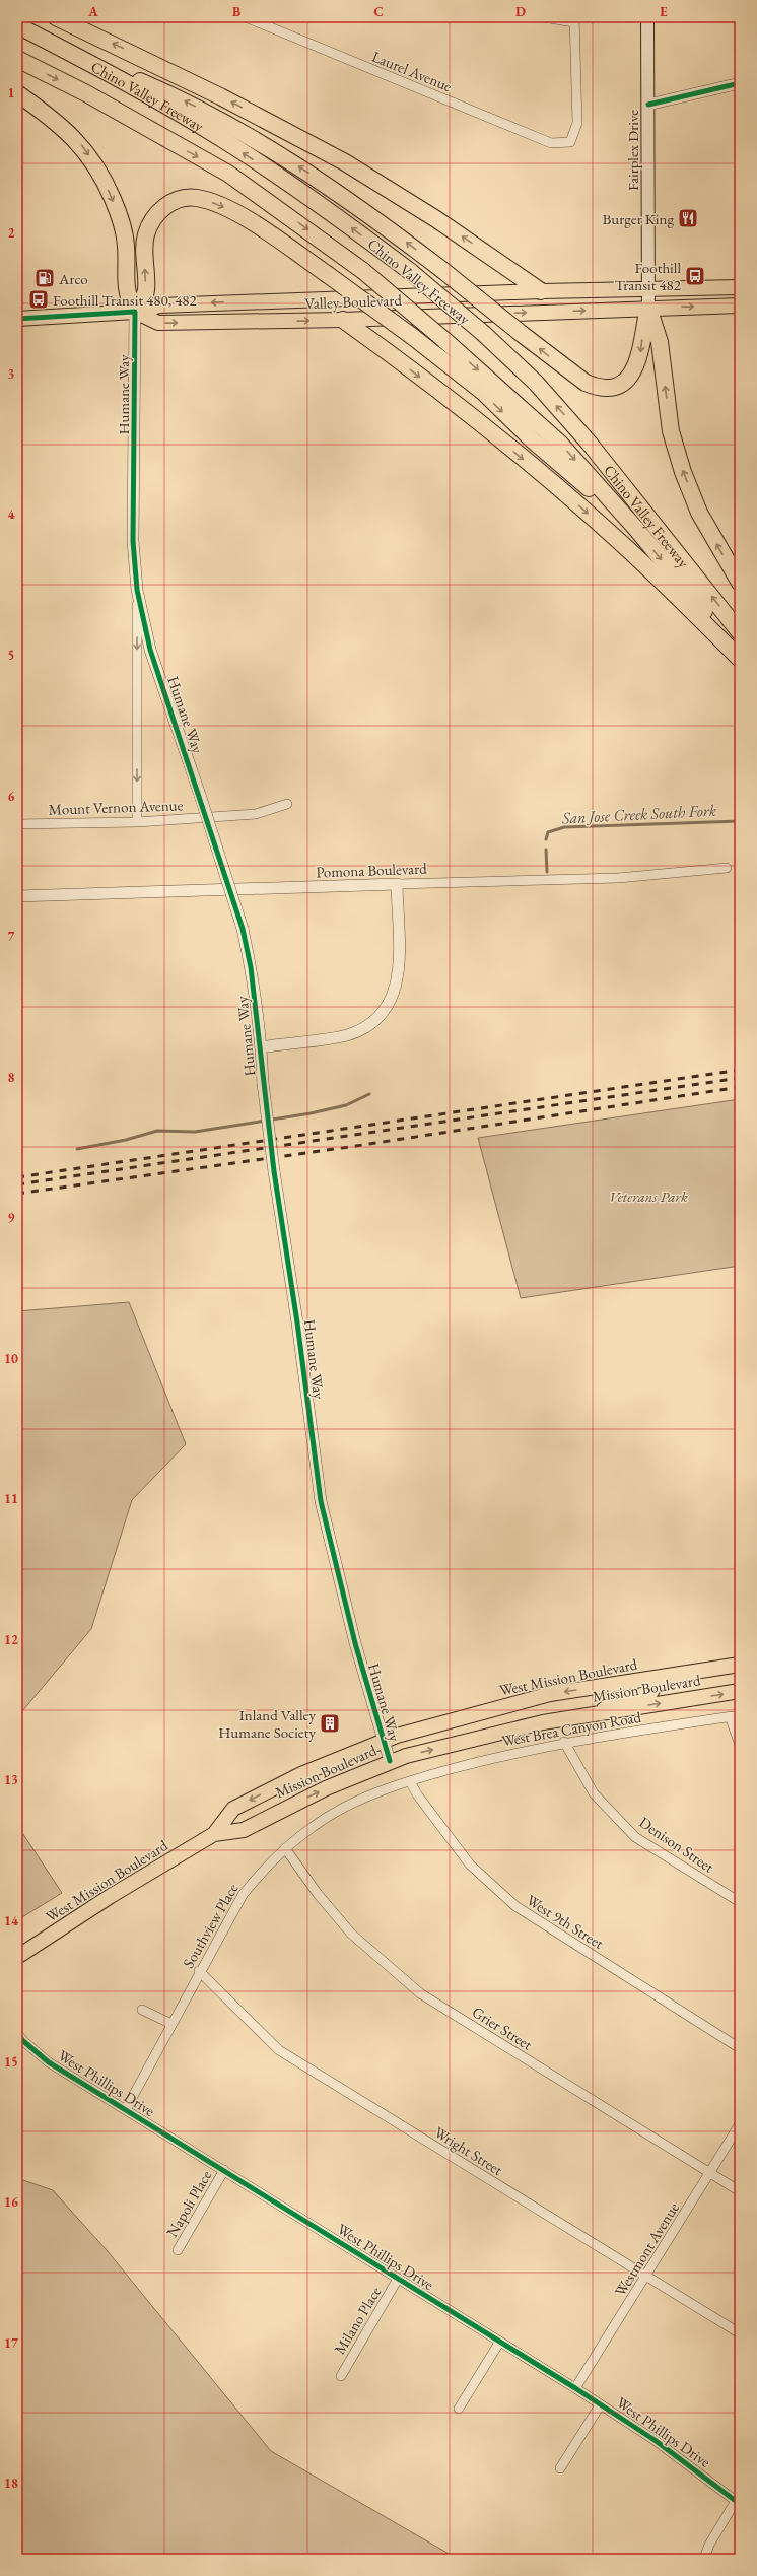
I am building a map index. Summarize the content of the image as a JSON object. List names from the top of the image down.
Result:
{
  "streets": {
    "highway": ["Chino Valley Freeway"],
    "main road": [
      "Fairplex Drive",
      "Valley Boulevard",
      "West Mission Boulevard",
      "Mission Boulevard"
    ],
    "street": [
      "Laurel Avenue",
      "Humane Way",
      "Mount Vernon Avenue",
      "Pomona Boulevard",
      "West Brea Canyon Road",
      "Denison Street",
      "West 9th Street",
      "Southview Place",
      "Grier Street",
      "West Phillips Drive",
      "Wright Street",
      "Napoli Place",
      "Westmont Avenue",
      "Milano Place"
    ]
  },
  "crossings": [
    ["Fairplex Drive", "Valley Boulevard"],
    ["Valley Boulevard", "Humane Way"],
    ["Humane Way", "West Mission Boulevard"],
    ["Humane Way", "Mission Boulevard"],
    ["West Mission Boulevard", "Mission Boulevard"],
    ["West Brea Canyon Road", "Denison Street"],
    ["West Brea Canyon Road", "West 9th Street"],
    ["West Brea Canyon Road", "Southview Place"],
    ["West 9th Street", "Southview Place"],
    ["Southview Place", "Grier Street"],
    ["Southview Place", "West Phillips Drive"],
    ["Southview Place", "Wright Street"],
    ["Grier Street", "Westmont Avenue"],
    ["West Phillips Drive", "Napoli Place"],
    ["West Phillips Drive", "Westmont Avenue"],
    ["West Phillips Drive", "Milano Place"],
    ["Wright Street", "Westmont Avenue"]
  ],
  "one_way": ["West Mission Boulevard"],
  "water": ["San Jose Creek South Fork"],
  "parks": ["Veterans Park"],
  "places": {
    "restaurant": ["Burger King"],
    "bus stop": ["Foothill Transit 482", "Foothill Transit 480, 482"],
    "fuel station": ["Arco"],
    "building": ["Inland Valley Humane Society"]
  },
  "grid": {
    "columns": [
      "A",
      "B",
      "C",
      "D",
      "E"
    ],
    "rows": [
      "1",
      "2",
      "3",
      "4",
      "5",
      "6",
      "7",
      "8",
      "9",
      "10",
      "11",
      "12",
      "13",
      "14",
      "15",
      "16",
      "17",
      "18"
    ]
  }
}
